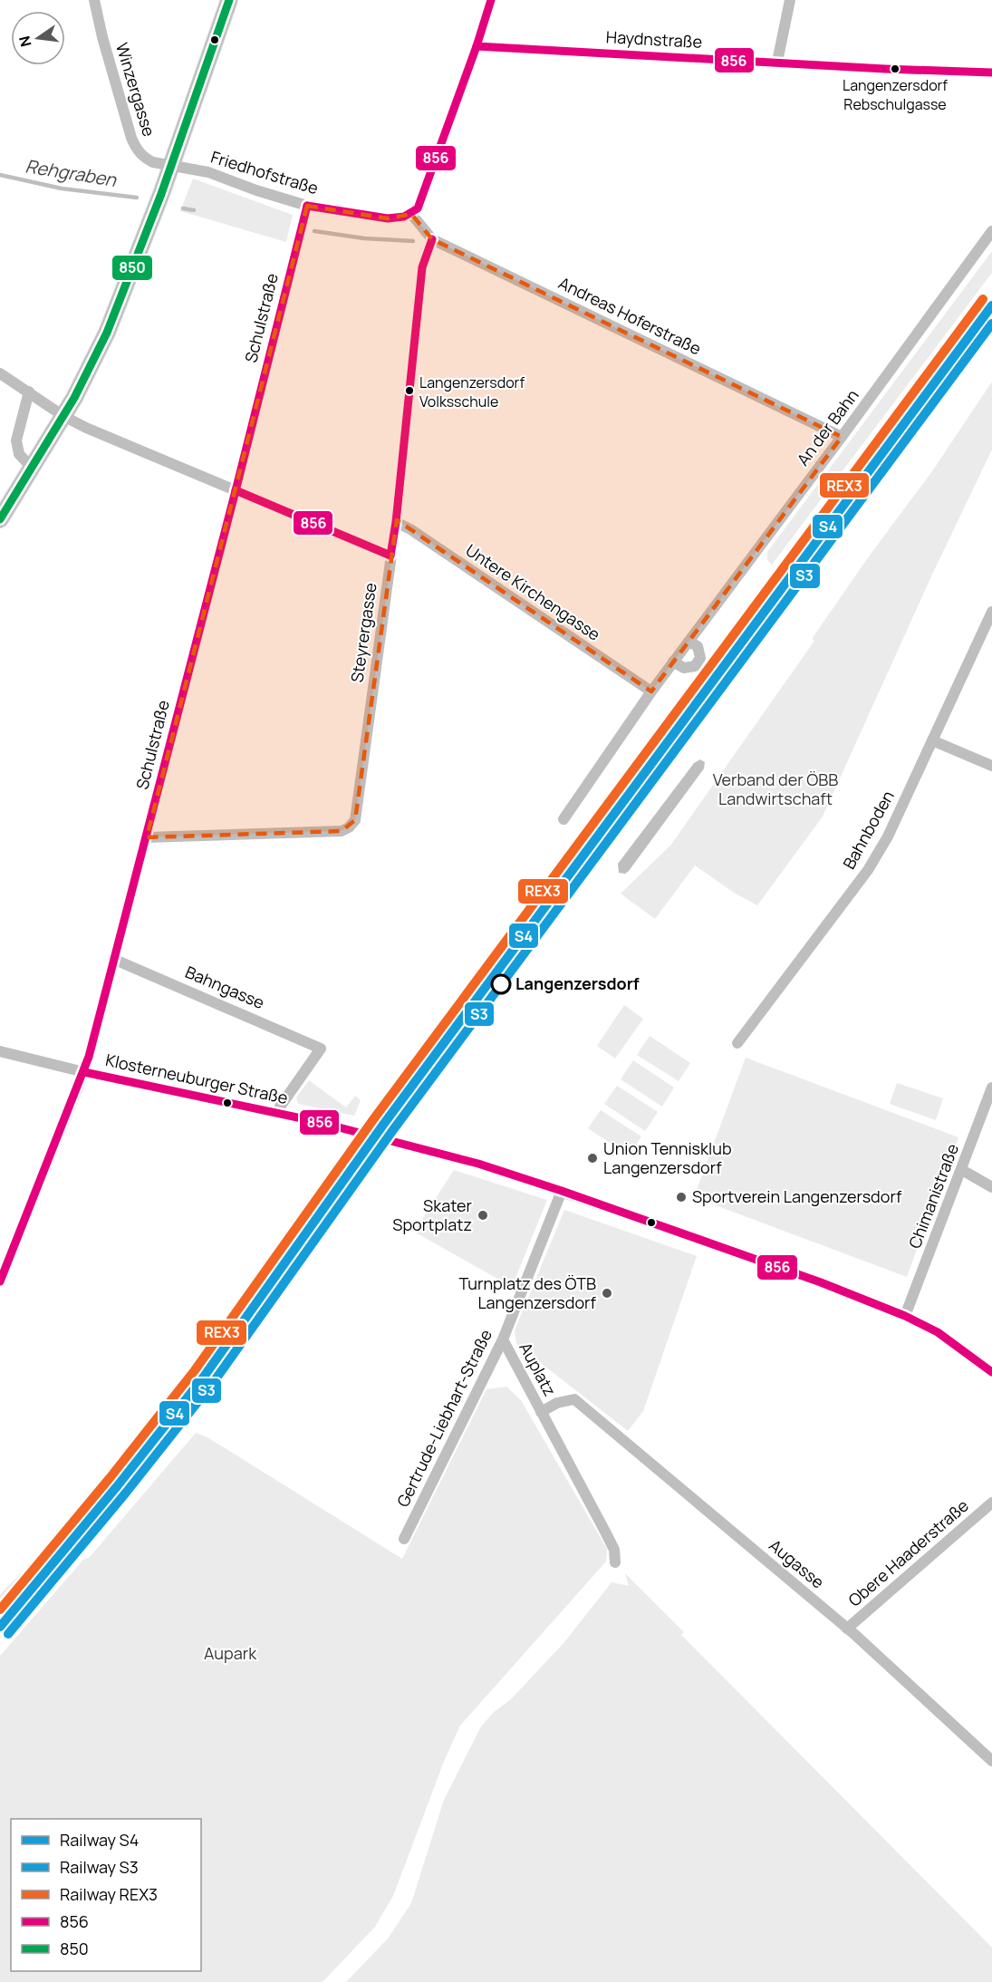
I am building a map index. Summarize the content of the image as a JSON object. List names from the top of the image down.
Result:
{
  "streets": {
    "street": [
      "Haydnstraße",
      "Winzergasse",
      "Friedhofstraße",
      "Andreas Hoferstraße",
      "Schulstraße",
      "An der Bahn",
      "Untere Kirchengasse",
      "Steyrergasse",
      "Bahnboden",
      "Bahngasse",
      "Klosterneuburger Straße",
      "Chimanistraße",
      "Auplatz",
      "Gertrude-Liebhart-Straße",
      "Obere Haaderstraße",
      "Augasse"
    ]
  },
  "crossings": [
    ["Winzergasse", "Friedhofstraße"],
    ["Friedhofstraße", "Andreas Hoferstraße"],
    ["Friedhofstraße", "Schulstraße"],
    ["Andreas Hoferstraße", "An der Bahn"],
    ["Andreas Hoferstraße", "Steyrergasse"],
    ["Schulstraße", "Steyrergasse"],
    ["Schulstraße", "Bahngasse"],
    ["Schulstraße", "Klosterneuburger Straße"],
    ["An der Bahn", "Untere Kirchengasse"],
    ["Untere Kirchengasse", "Steyrergasse"],
    ["Bahngasse", "Klosterneuburger Straße"],
    ["Klosterneuburger Straße", "Chimanistraße"],
    ["Klosterneuburger Straße", "Gertrude-Liebhart-Straße"],
    ["Auplatz", "Gertrude-Liebhart-Straße"],
    ["Auplatz", "Augasse"],
    ["Obere Haaderstraße", "Augasse"]
  ],
  "water": ["Rehgraben"],
  "parks": ["Verband der ÖBB Landwirtschaft", "Aupark"],
  "places": [
    "Langenzersdorf Rebschulgasse",
    "Langenzersdorf Volksschule",
    "Langenzersdorf",
    "Union Tennisklub Langenzersdorf",
    "Sportverein Langenzersdorf",
    "Skater Sportplatz",
    "Turnplatz des ÖTB Langenzersdorf"
  ],
  "lines": [
    "transit line 856",
    "transit line 850",
    "rail line REX3",
    "rail line S4",
    "rail line S3"
  ],
  "legend": [
    "Railway S4",
    "Railway S3",
    "Railway REX3",
    "856",
    "850"
  ],
  "north": "left"
}
